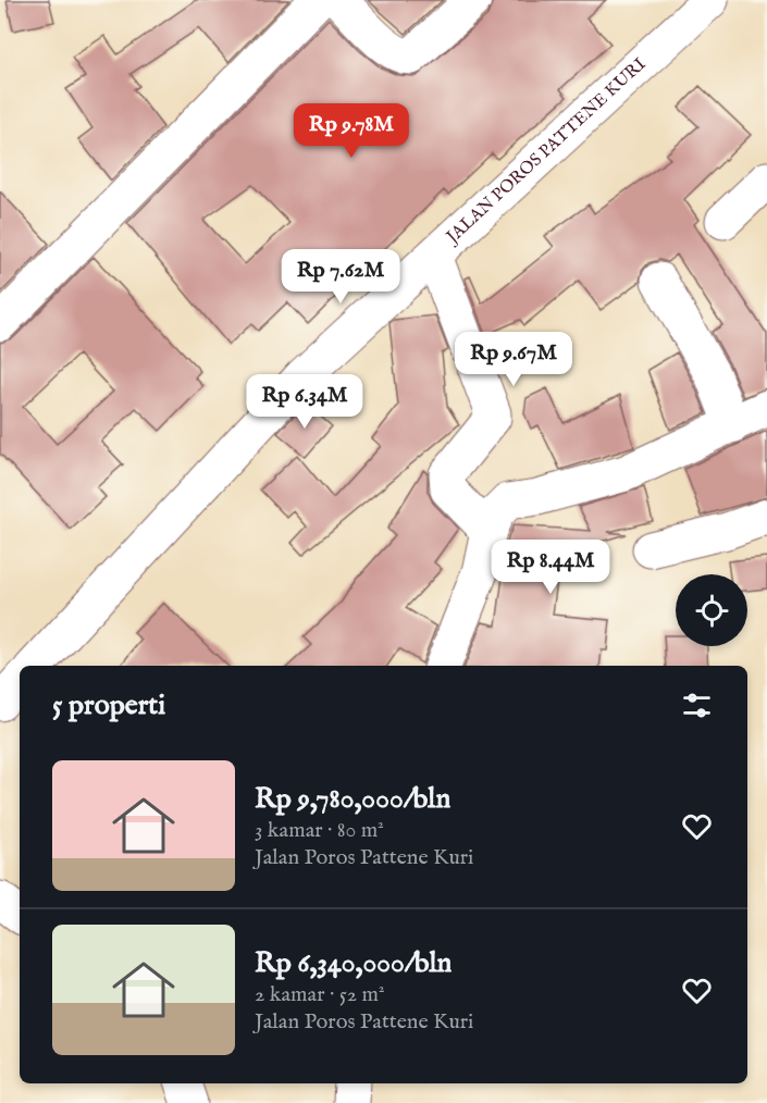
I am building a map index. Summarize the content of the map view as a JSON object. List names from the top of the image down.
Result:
{
  "streets": {
    "street": ["JALAN POROS PATTENE KURI"]
  },
  "page": {
    "price": [
      "Rp 9.78M",
      "Rp 7.62M",
      "Rp 9.67M",
      "Rp 6.34M",
      "Rp 8.44M"
    ],
    "heading": "5 properti",
    "list": [
      {
        "name": "Rp 9,780,000/bln",
        "note": "3 kamar · 80 m² · Jalan Poros Pattene Kuri"
      },
      {
        "name": "Rp 6,340,000/bln",
        "note": "2 kamar · 52 m² · Jalan Poros Pattene Kuri"
      }
    ]
  }
}
